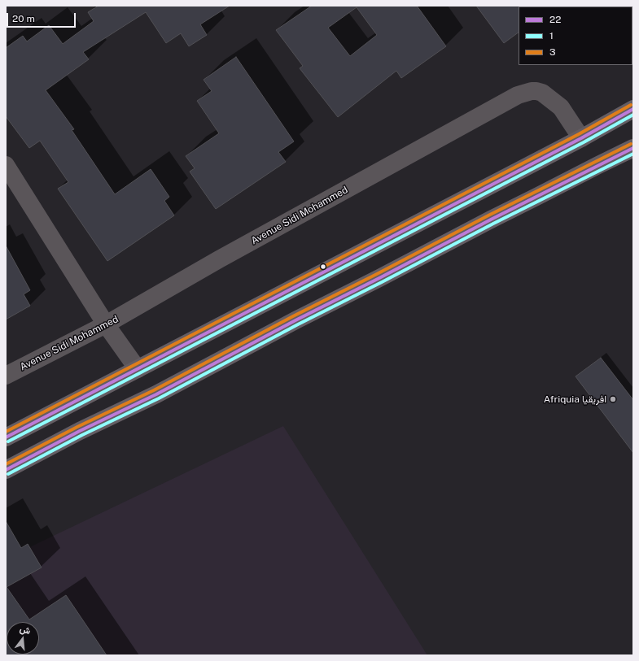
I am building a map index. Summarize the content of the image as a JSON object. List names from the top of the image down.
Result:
{
  "streets": {
    "street": ["Avenue Sidi Mohammed"]
  },
  "places": ["Afriquia افريقيا"],
  "lines": ["transit line 3", "transit line 22", "transit line 1"],
  "legend": ["22", "1", "3"],
  "scale_bar": "20 m",
  "north": "top"
}
